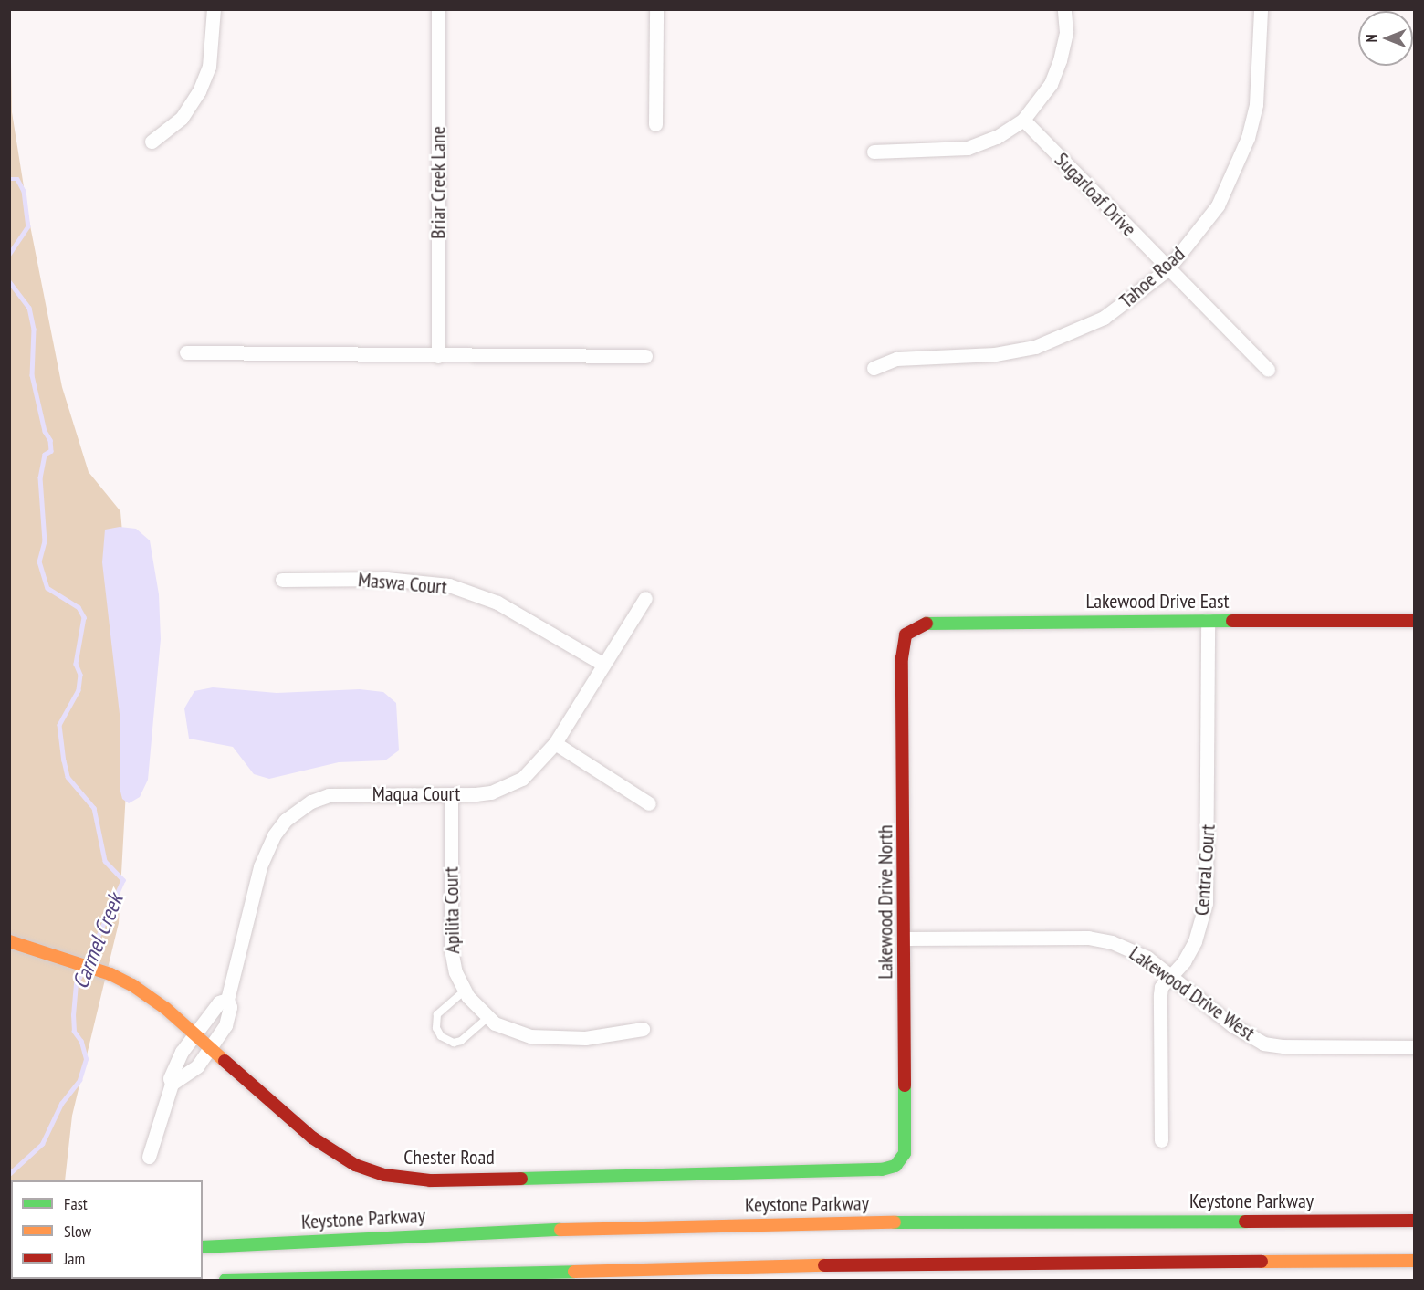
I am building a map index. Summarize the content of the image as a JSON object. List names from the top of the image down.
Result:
{
  "streets": {
    "main road": [
      "Lakewood Drive East",
      "Lakewood Drive North",
      "Chester Road",
      "Keystone Parkway"
    ],
    "street": [
      "Briar Creek Lane",
      "Sugarloaf Drive",
      "Tahoe Road",
      "Maswa Court",
      "Maqua Court",
      "Central Court",
      "Apilita Court",
      "Lakewood Drive West"
    ]
  },
  "crossings": [
    ["Sugarloaf Drive", "Tahoe Road"],
    ["Maswa Court", "Maqua Court"],
    ["Lakewood Drive East", "Central Court"],
    ["Lakewood Drive East", "Lakewood Drive North"],
    ["Maqua Court", "Apilita Court"],
    ["Maqua Court", "Chester Road"],
    ["Central Court", "Lakewood Drive West"],
    ["Lakewood Drive North", "Lakewood Drive West"],
    ["Lakewood Drive North", "Chester Road"]
  ],
  "water": ["Carmel Creek"],
  "legend": ["Fast", "Slow", "Jam"],
  "north": "left"
}
